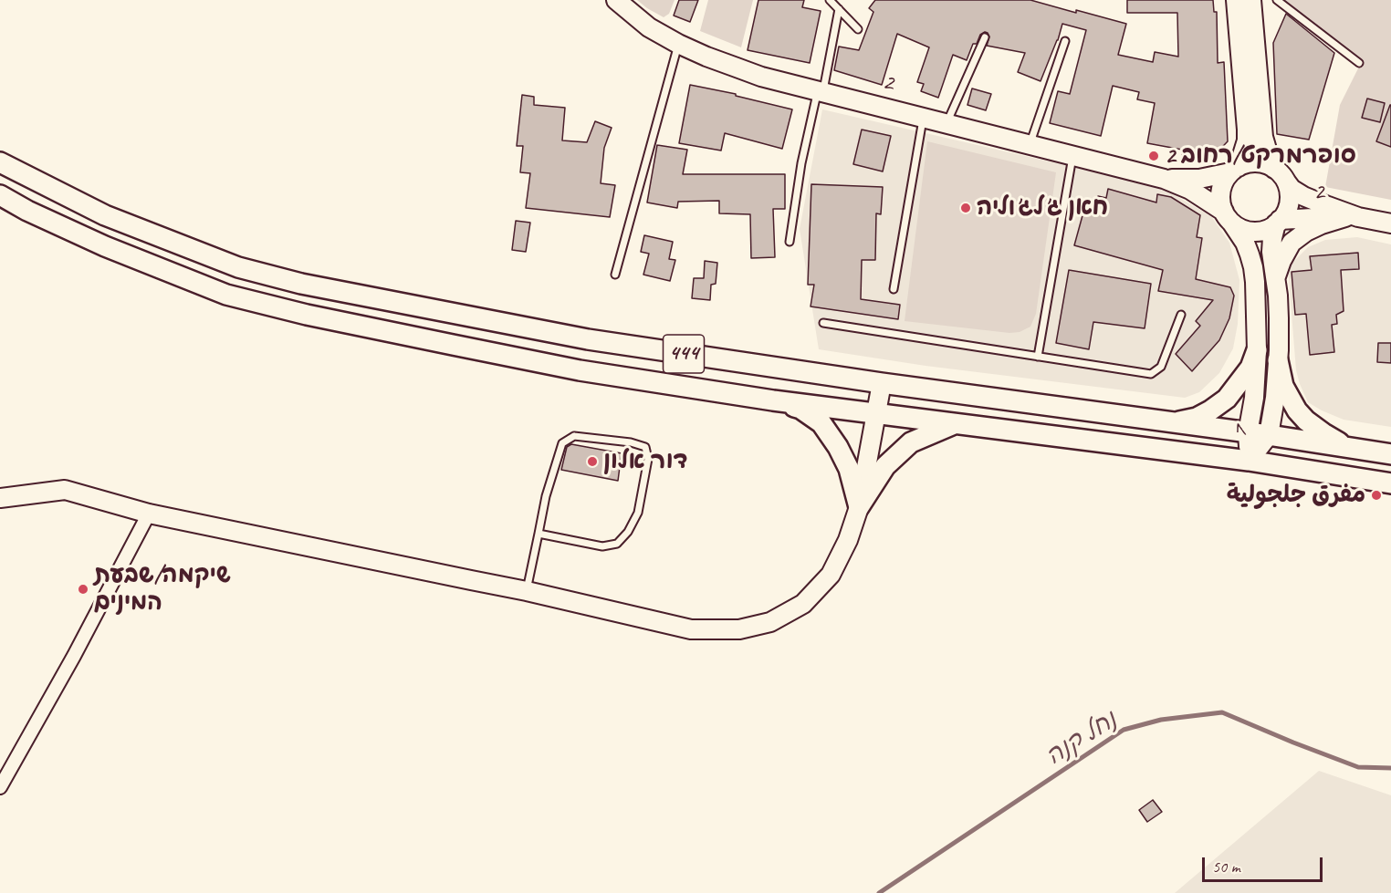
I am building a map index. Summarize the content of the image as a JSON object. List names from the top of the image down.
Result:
{
  "streets": {
    "main road": ["444"],
    "street": ["2", "1"]
  },
  "crossings": [
    ["2", "1"],
    ["444", "1"]
  ],
  "water": ["נחל קנה"],
  "places": [
    "סופרמרקט/רחוב 2",
    "חאן ג'לג'וליה",
    "דור אלון",
    "مفرق جلجولية",
    "שיקמה/שבעת המינים"
  ],
  "scale_bar": "50 m"
}
